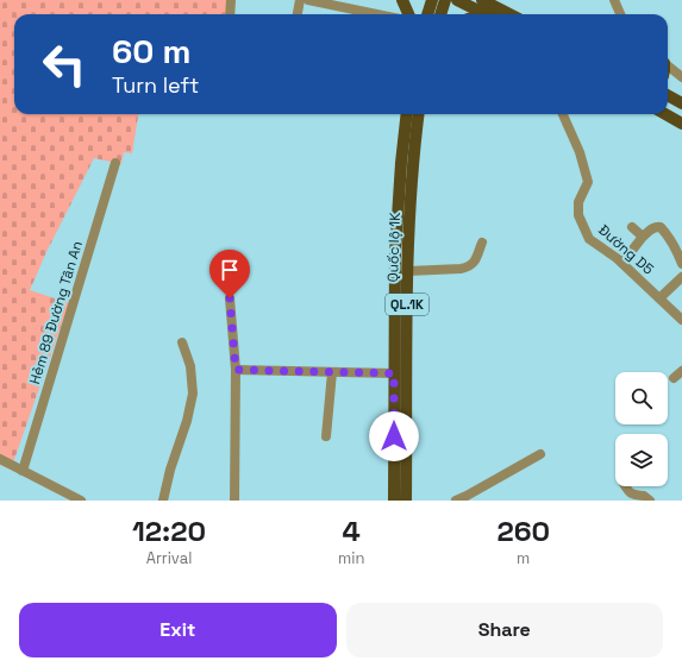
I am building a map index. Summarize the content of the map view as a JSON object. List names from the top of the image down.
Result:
{
  "streets": {
    "main road": ["Quốc lộ 1K", "QL.1K"],
    "street": ["Đường D5", "Hẻm 89 Đường Tân An"]
  },
  "page": {
    "turn": ["60 m", "Turn left"],
    "eta": [
      "12:20",
      "Arrival",
      "4",
      "min",
      "260",
      "m"
    ],
    "buttons": ["Exit", "Share"]
  }
}
